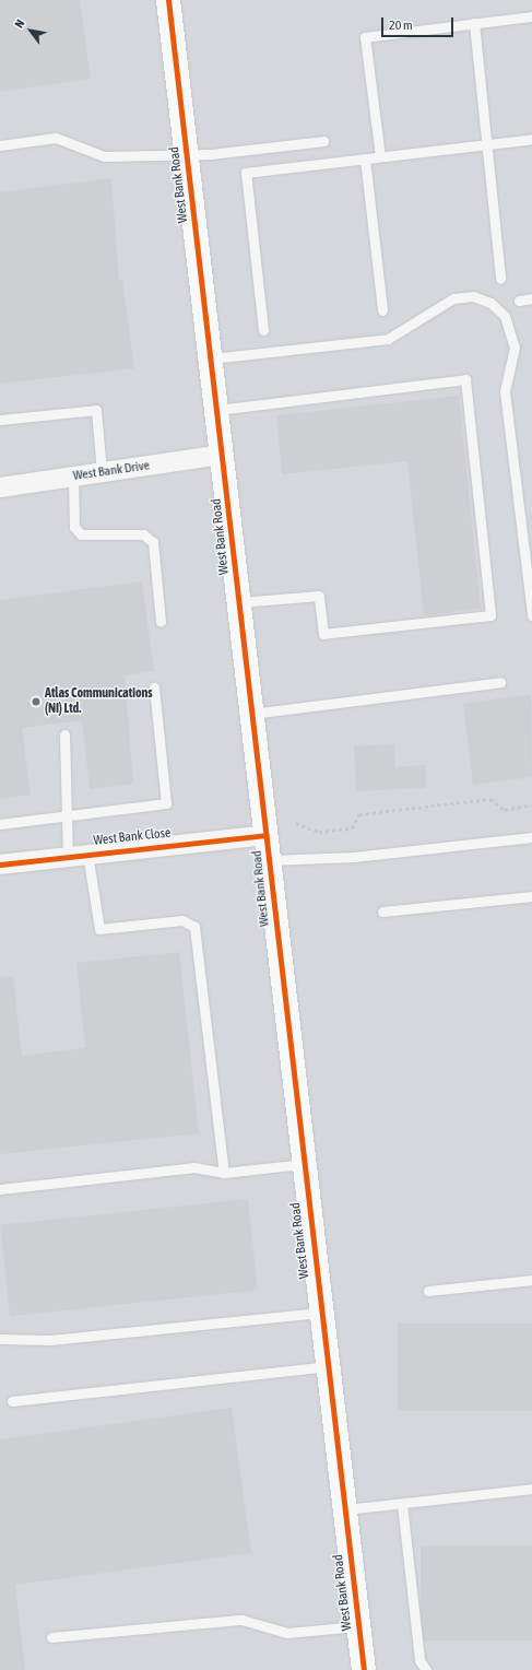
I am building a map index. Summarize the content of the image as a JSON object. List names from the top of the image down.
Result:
{
  "streets": {
    "street": ["West Bank Road", "West Bank Drive", "West Bank Close"]
  },
  "crossings": [
    ["West Bank Road", "West Bank Drive"],
    ["West Bank Road", "West Bank Close"]
  ],
  "places": ["Atlas Communications (NI) Ltd."],
  "scale_bar": "20 m",
  "north": "top left"
}
